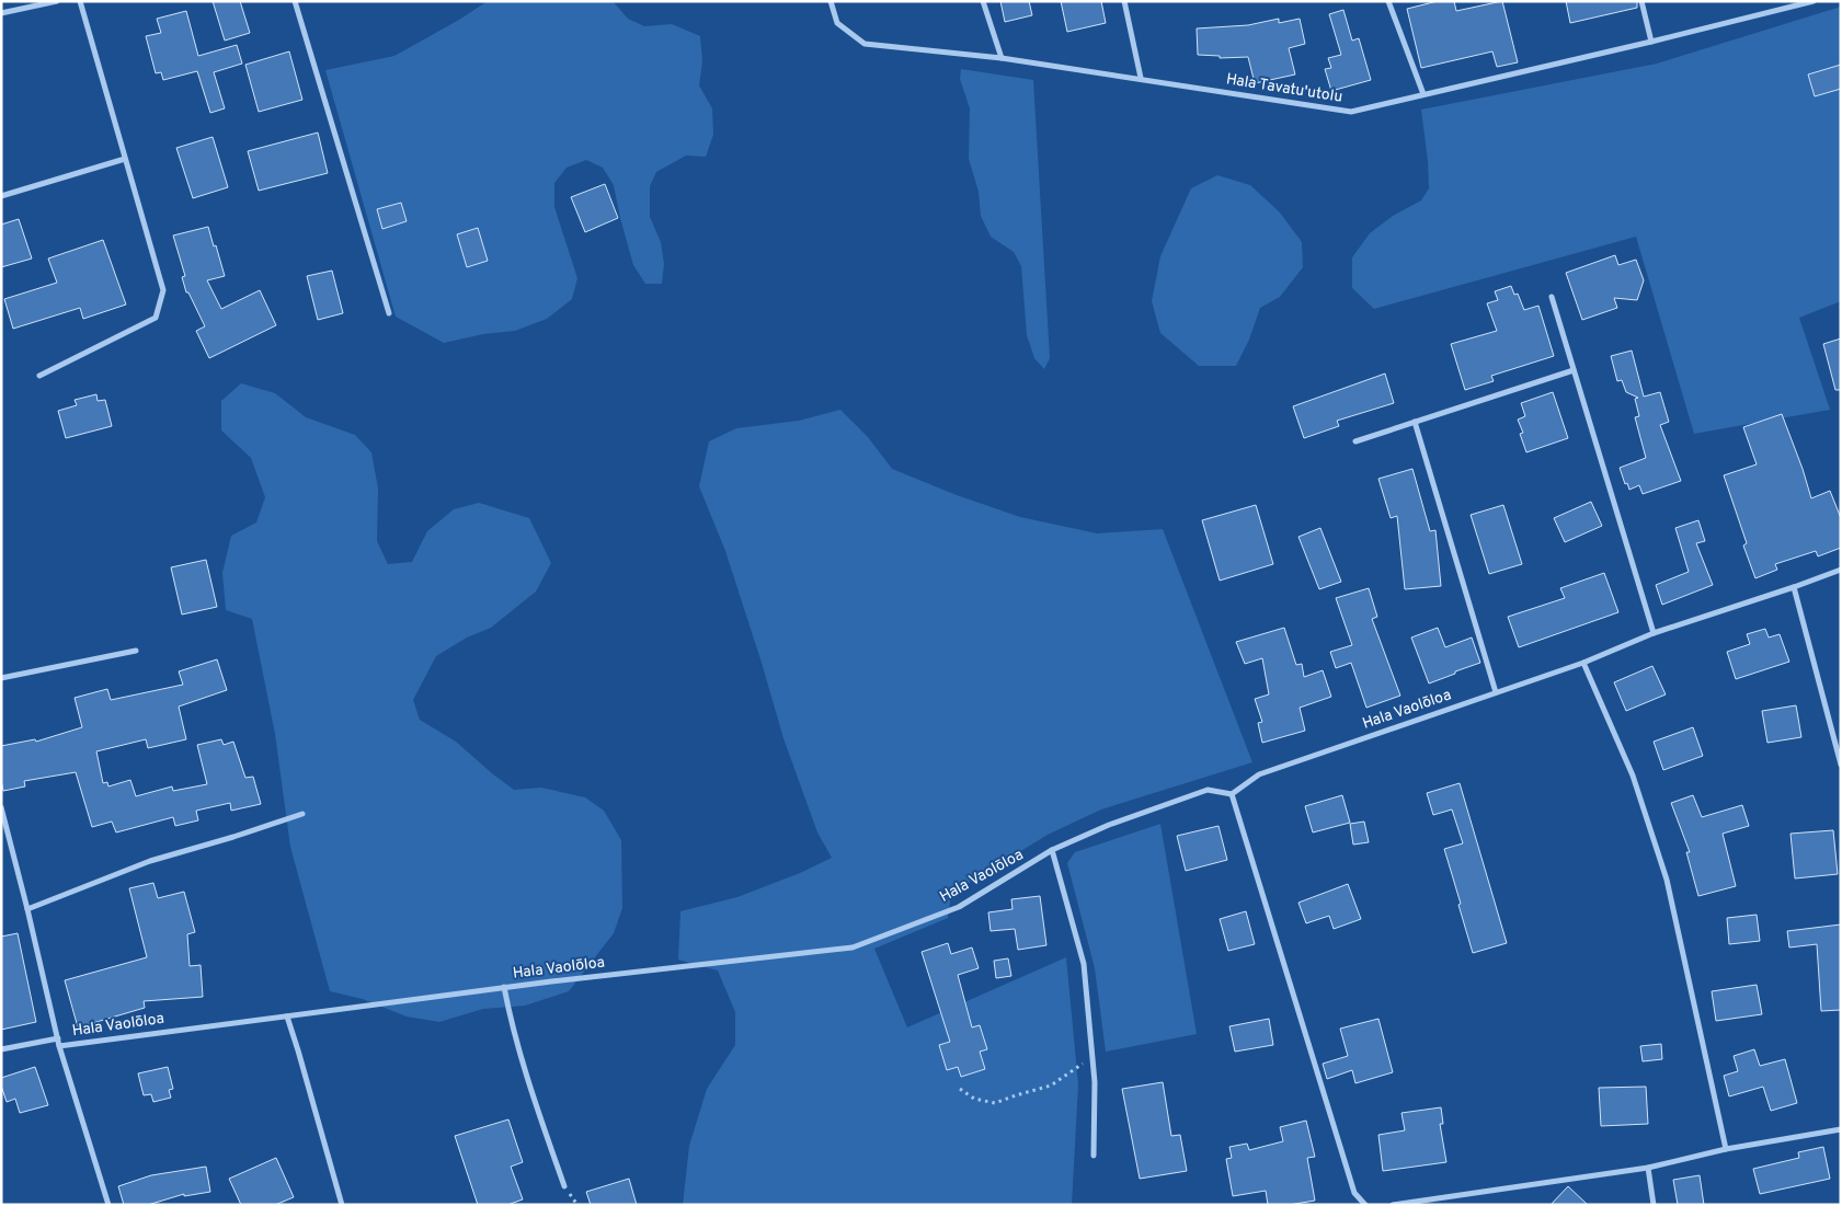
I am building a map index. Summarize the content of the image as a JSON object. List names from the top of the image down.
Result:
{
  "streets": {
    "street": ["Hala Tavatu'utolu", "Hala Vaolōloa"]
  }
}
